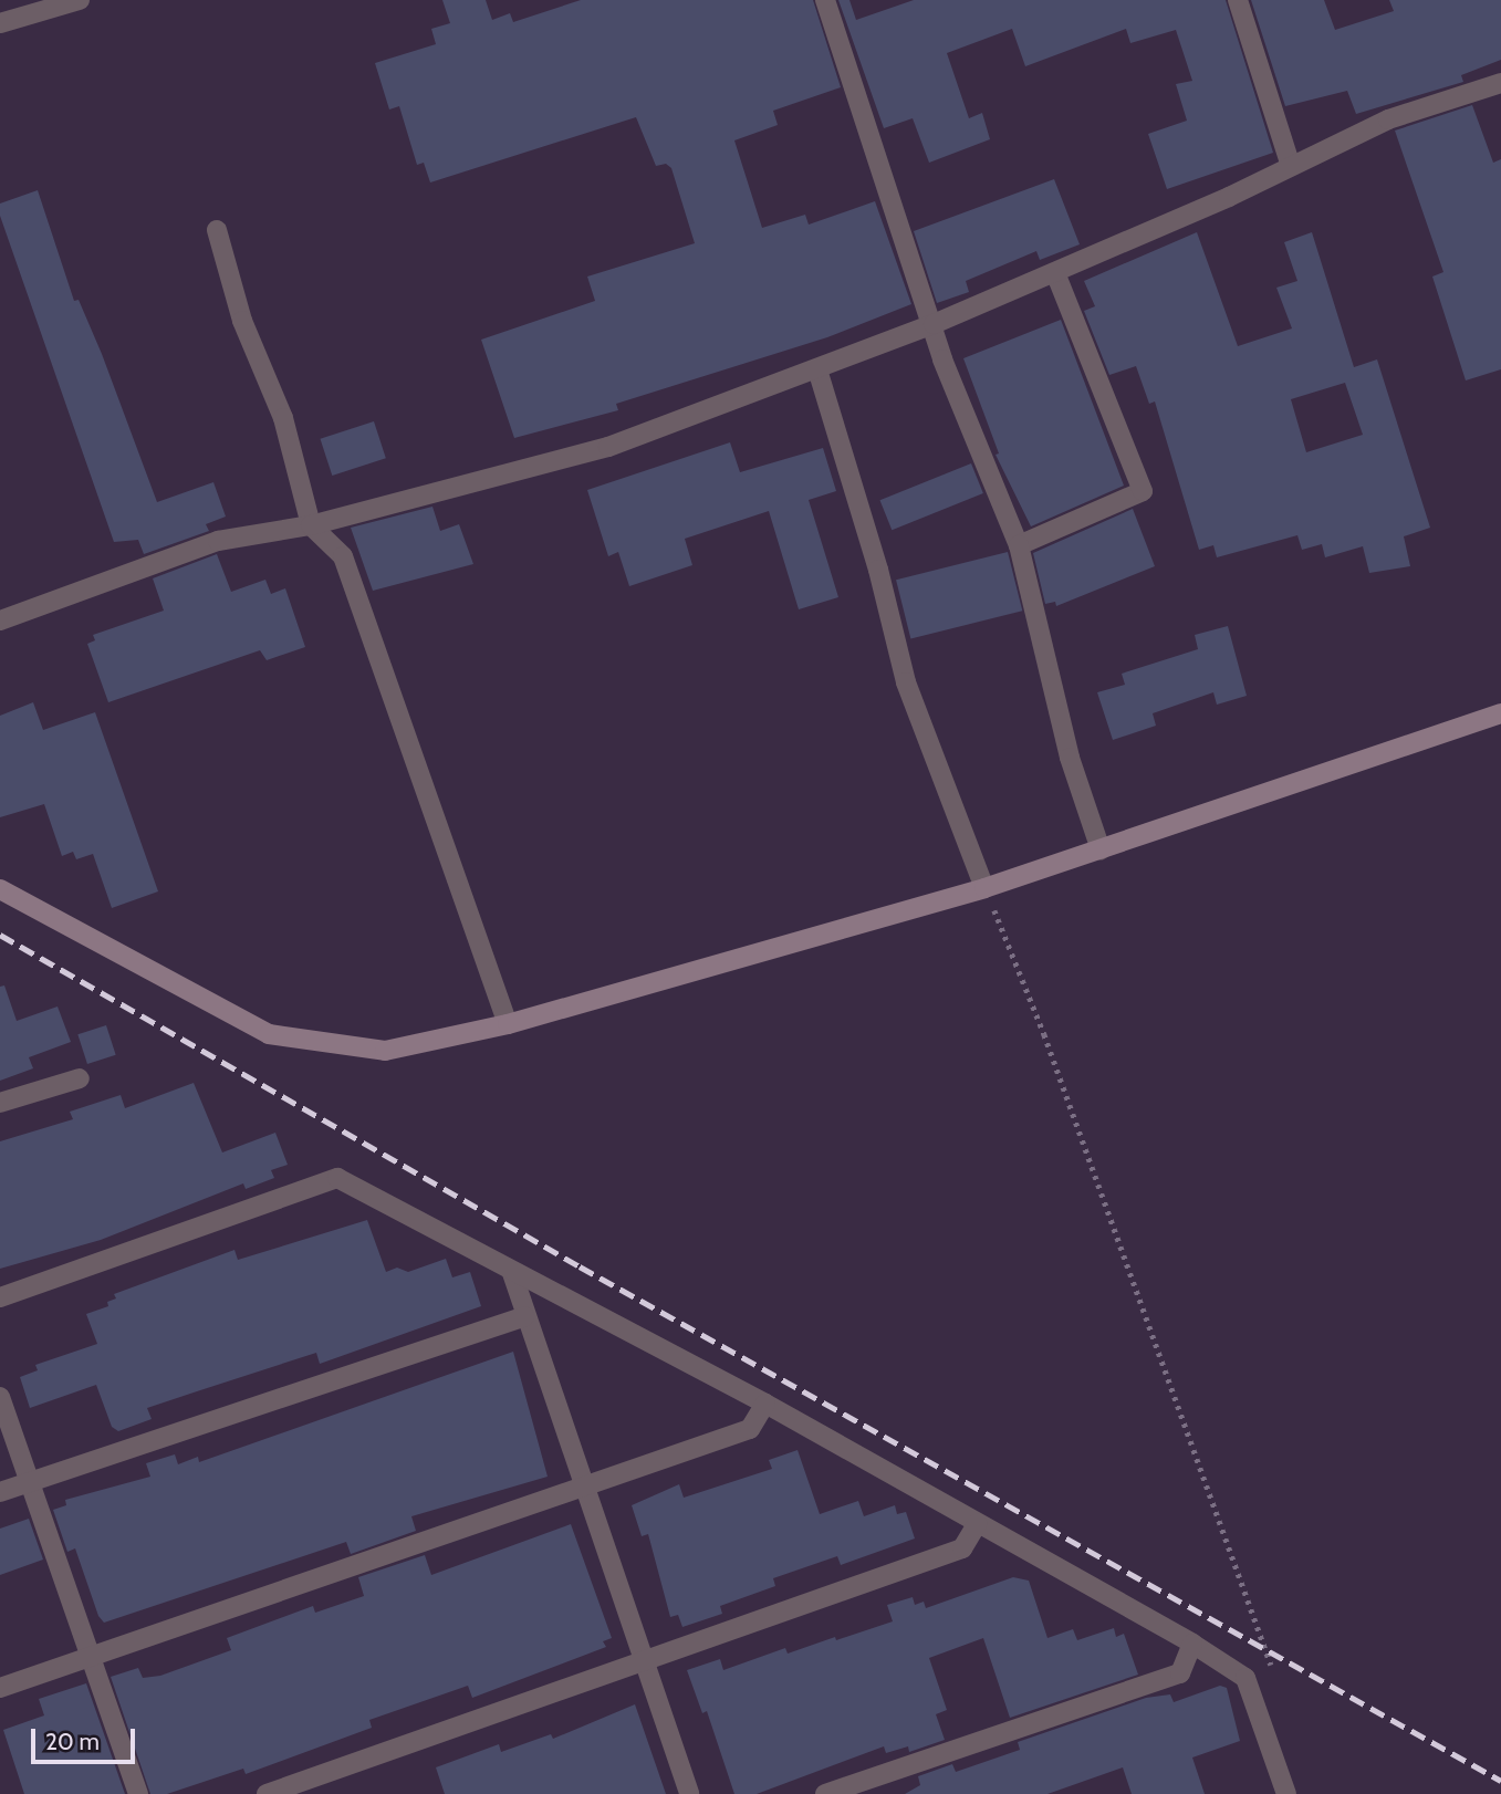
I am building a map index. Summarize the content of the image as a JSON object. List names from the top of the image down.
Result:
{
  "scale_bar": "20 m"
}
